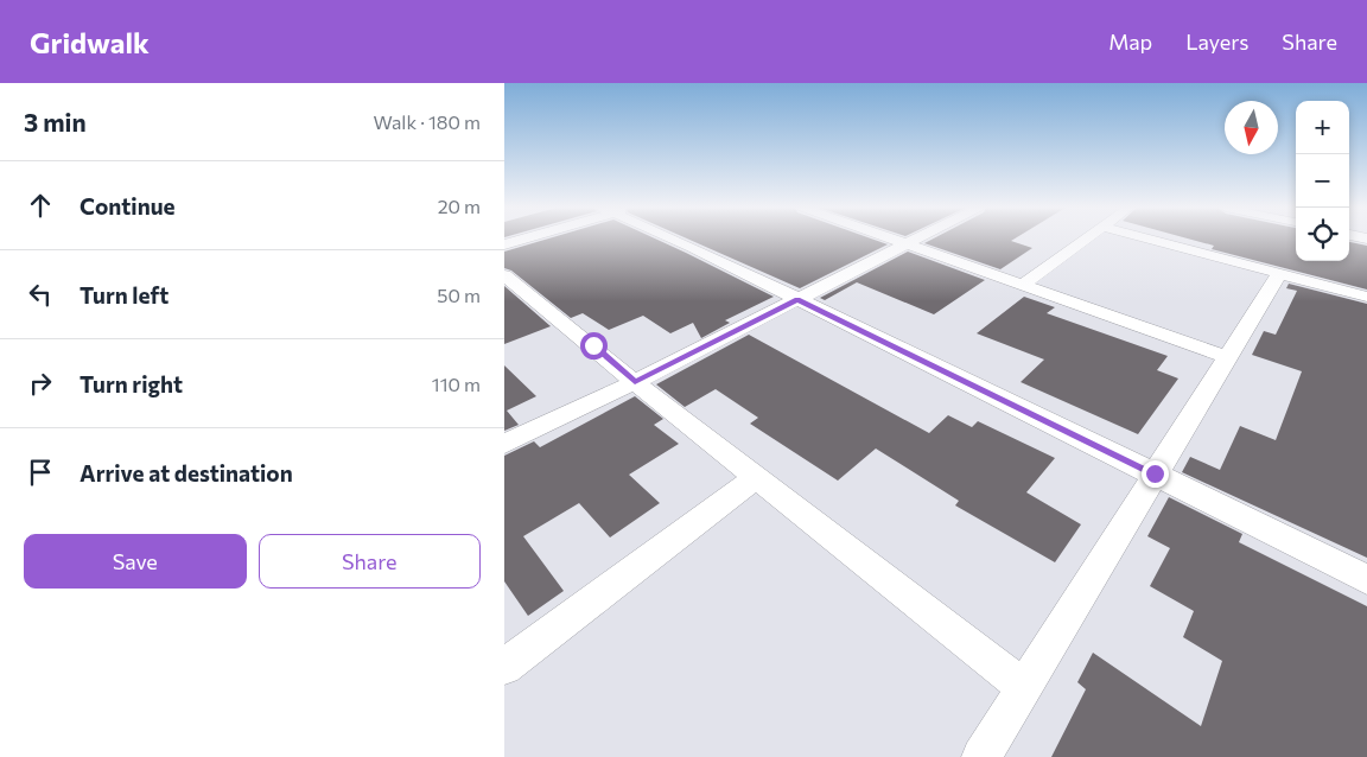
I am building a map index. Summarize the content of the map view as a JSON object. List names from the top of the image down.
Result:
{
  "north": "bottom",
  "page": {
    "header": "Gridwalk",
    "nav": ["Map", "Layers", "Share"],
    "heading": ["3 min", "Walk · 180 m"],
    "map_buttons": ["+", "−"],
    "list": [
      ["Continue", "20 m"],
      ["Turn left", "50 m"],
      ["Turn right", "110 m"],
      "Arrive at destination"
    ],
    "buttons": ["Save", "Share"]
  }
}
